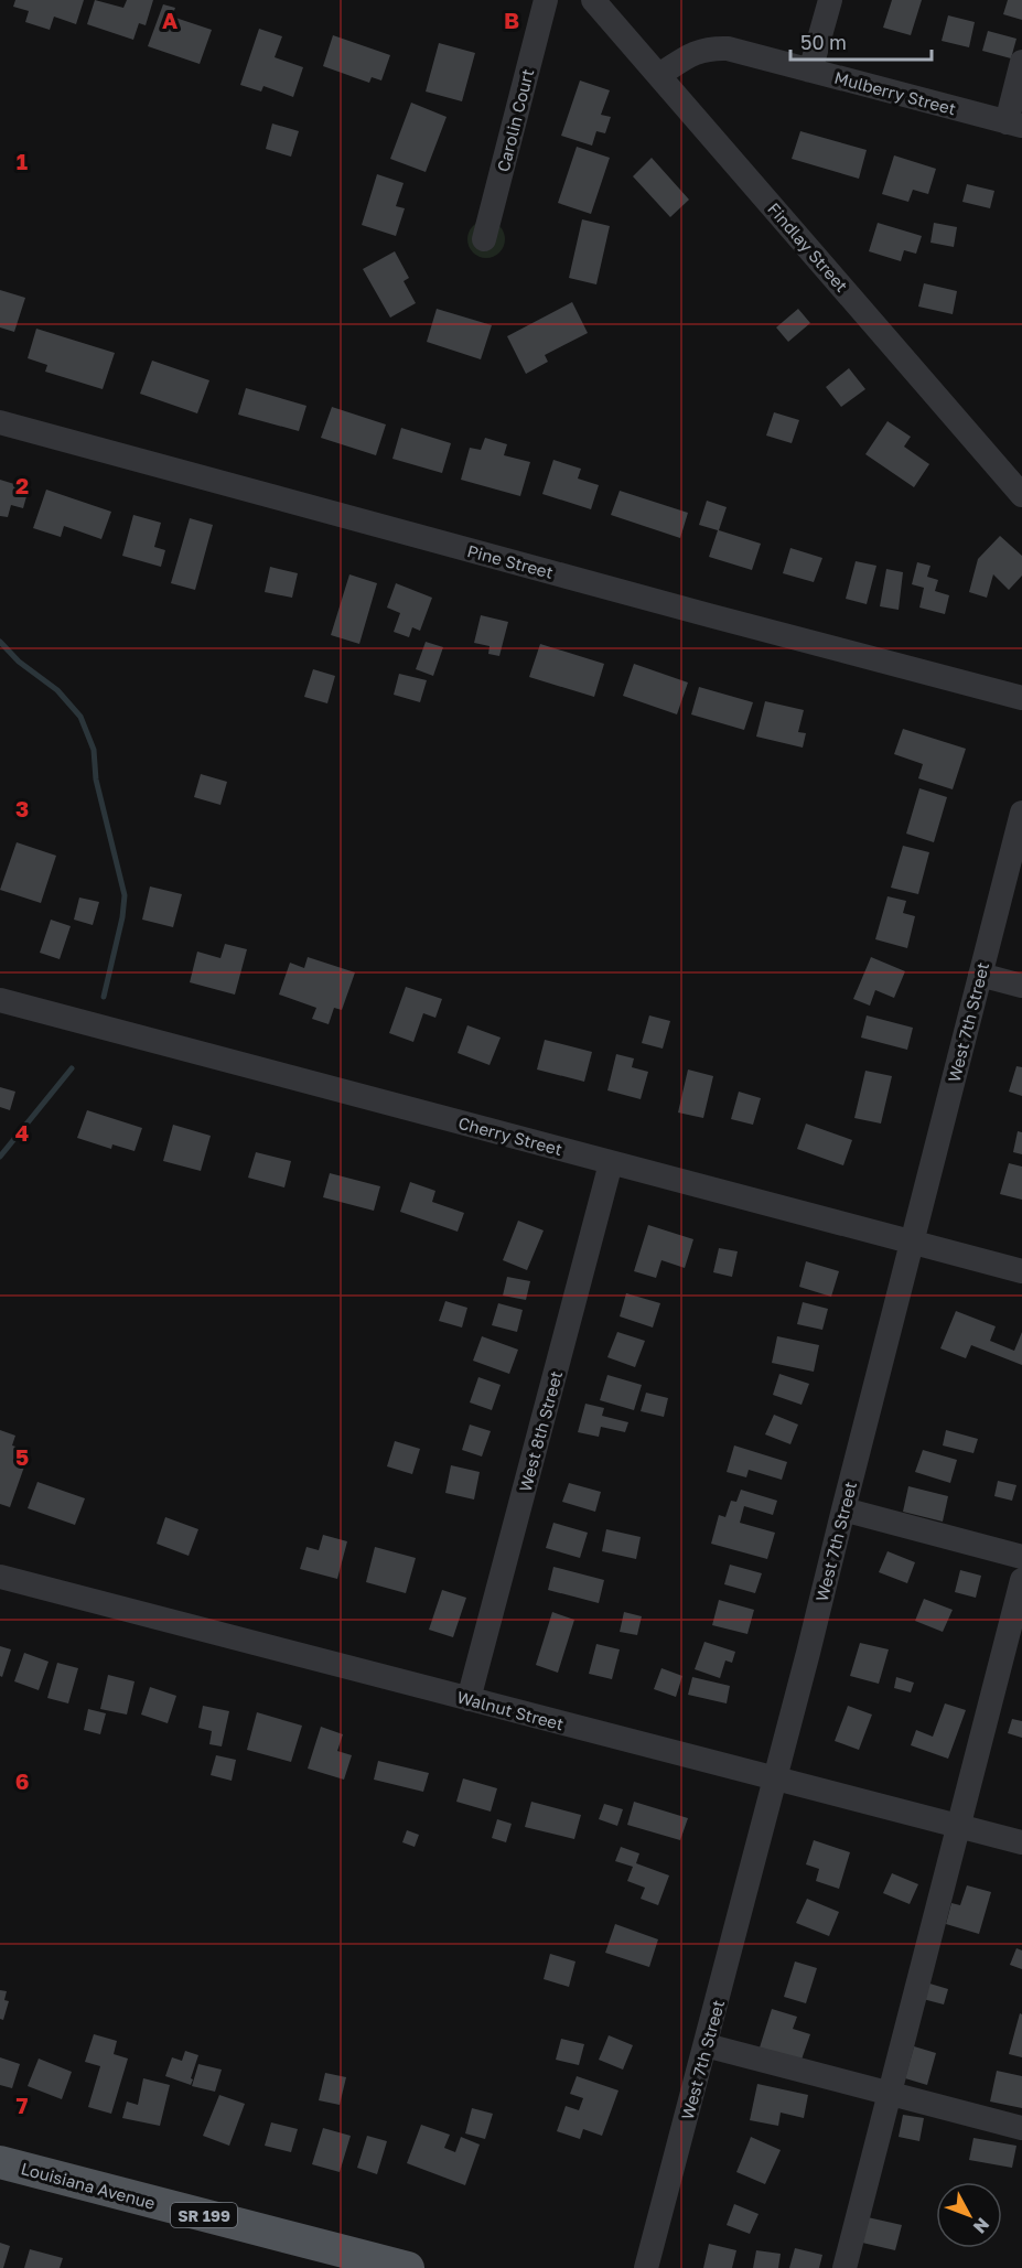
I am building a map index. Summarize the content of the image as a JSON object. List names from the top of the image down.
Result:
{
  "streets": {
    "main road": ["Louisiana Avenue", "SR 199"],
    "street": [
      "Mulberry Street",
      "Carolin Court",
      "Findlay Street",
      "Pine Street",
      "West 7th Street",
      "Cherry Street",
      "West 8th Street",
      "Walnut Street"
    ]
  },
  "crossings": [
    ["Mulberry Street", "Findlay Street"],
    ["West 7th Street", "Cherry Street"],
    ["West 7th Street", "Walnut Street"],
    ["Cherry Street", "West 8th Street"],
    ["West 8th Street", "Walnut Street"]
  ],
  "scale_bar": "50 m",
  "north": "bottom right",
  "grid": {
    "columns": ["A", "B"],
    "rows": [
      "1",
      "2",
      "3",
      "4",
      "5",
      "6",
      "7"
    ]
  }
}
